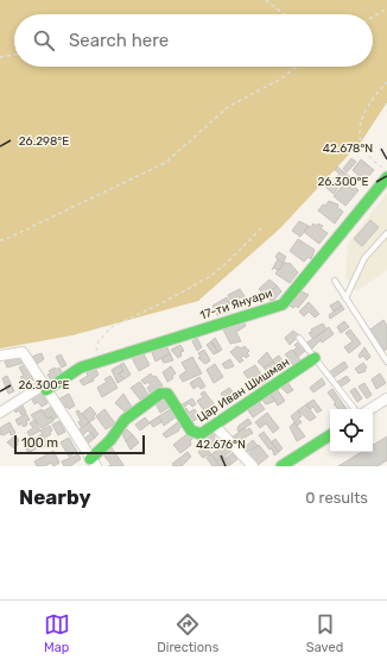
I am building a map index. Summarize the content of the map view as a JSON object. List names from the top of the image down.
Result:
{
  "streets": {
    "street": ["17-ти Януари", "Цар Иван Шишман"]
  },
  "scale_bar": "100 m",
  "page": {
    "search": "Search here",
    "scale": "100 m",
    "heading": ["Nearby", "0 results"],
    "nav": ["Map", "Directions", "Saved"]
  },
  "coordinates": [
    "26.298°E",
    "42.678°N",
    "26.300°E",
    "42.676°N"
  ]
}
